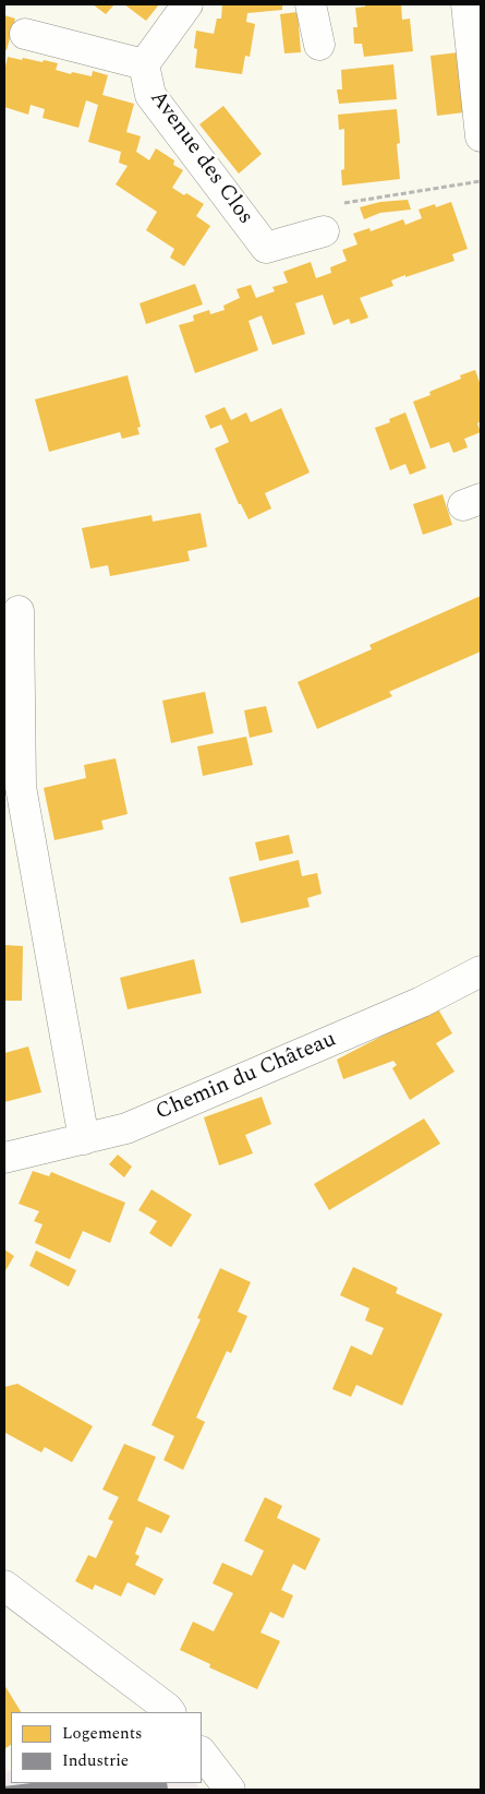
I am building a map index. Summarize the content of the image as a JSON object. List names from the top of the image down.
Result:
{
  "streets": {
    "street": ["Avenue des Clos", "Chemin du Château"]
  },
  "legend": ["Logements", "Industrie"]
}
